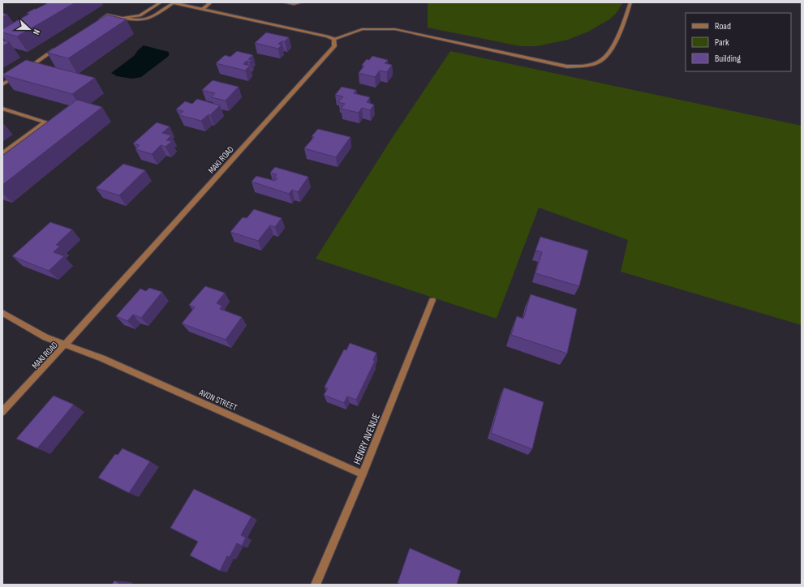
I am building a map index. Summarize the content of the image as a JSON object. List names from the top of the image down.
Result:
{
  "streets": {
    "street": ["MAKI ROAD", "AVON STREET", "HENRY AVENUE"]
  },
  "crossings": [
    ["MAKI ROAD", "AVON STREET"],
    ["AVON STREET", "HENRY AVENUE"]
  ],
  "legend": ["Road", "Park", "Building"],
  "north": "right"
}
